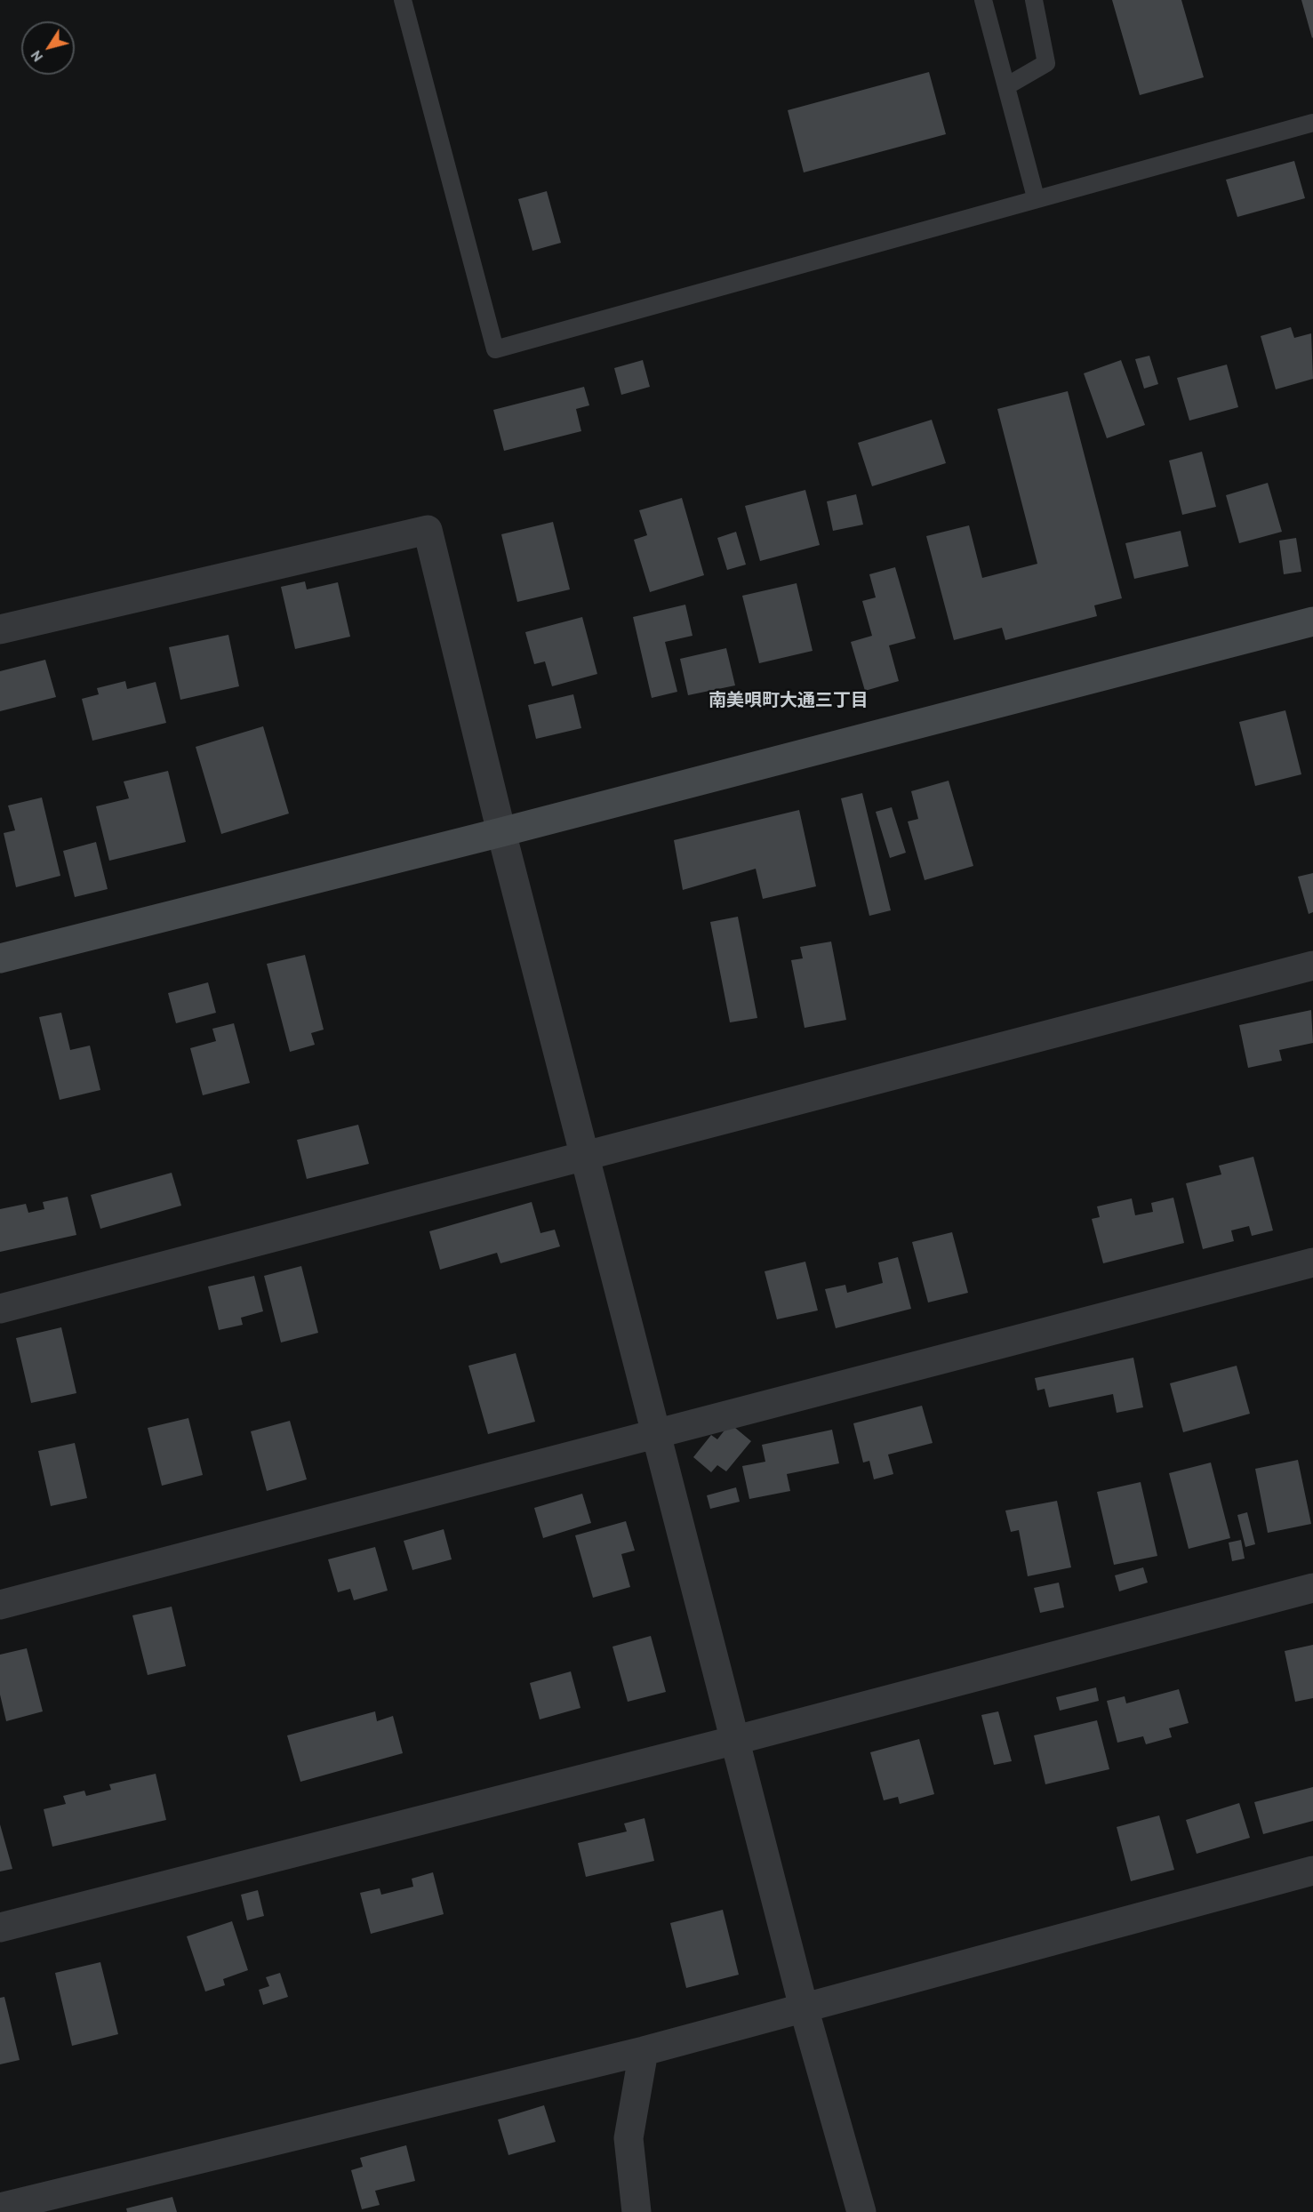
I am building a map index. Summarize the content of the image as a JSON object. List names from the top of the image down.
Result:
{
  "districts": ["南美唄町大通三丁目"],
  "north": "bottom left"
}
